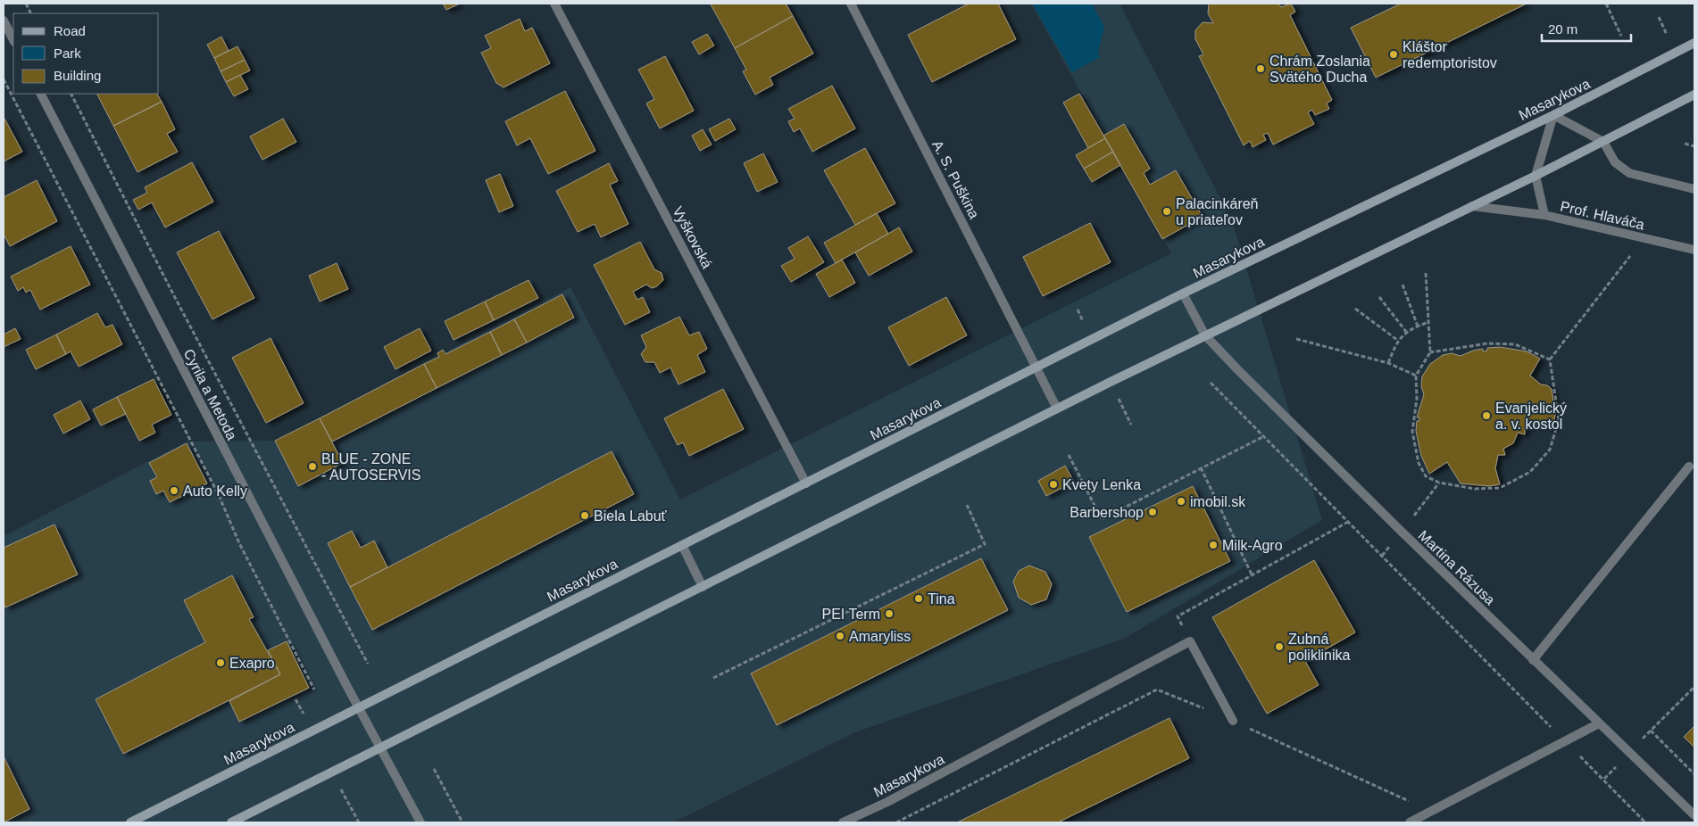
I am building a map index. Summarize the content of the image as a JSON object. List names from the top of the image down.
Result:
{
  "streets": {
    "main road": ["Masarykova"],
    "street": [
      "A. S. Puškina",
      "Prof. Hlaváča",
      "Vyškovská",
      "Cyrila a Metoda",
      "Martina Rázusa"
    ]
  },
  "crossings": [
    ["Masarykova", "A. S. Puškina"],
    ["Masarykova", "Vyškovská"],
    ["Masarykova", "Cyrila a Metoda"],
    ["Masarykova", "Martina Rázusa"]
  ],
  "places": [
    "Kláštor redemptoristov",
    "Chrám Zoslania Svätého Ducha",
    "Palacinkáreň u priateľov",
    "Evanjelický a. v. kostol",
    "BLUE - ZONE - AUTOSERVIS",
    "Kvety Lenka",
    "Auto Kelly",
    "imobil.sk",
    "Barbershop",
    "Biela Labuť",
    "Milk-Agro",
    "Tina",
    "PEI Term",
    "Amaryliss",
    "Zubná poliklinika",
    "Exapro"
  ],
  "legend": ["Road", "Park", "Building"],
  "scale_bar": "20 m"
}
